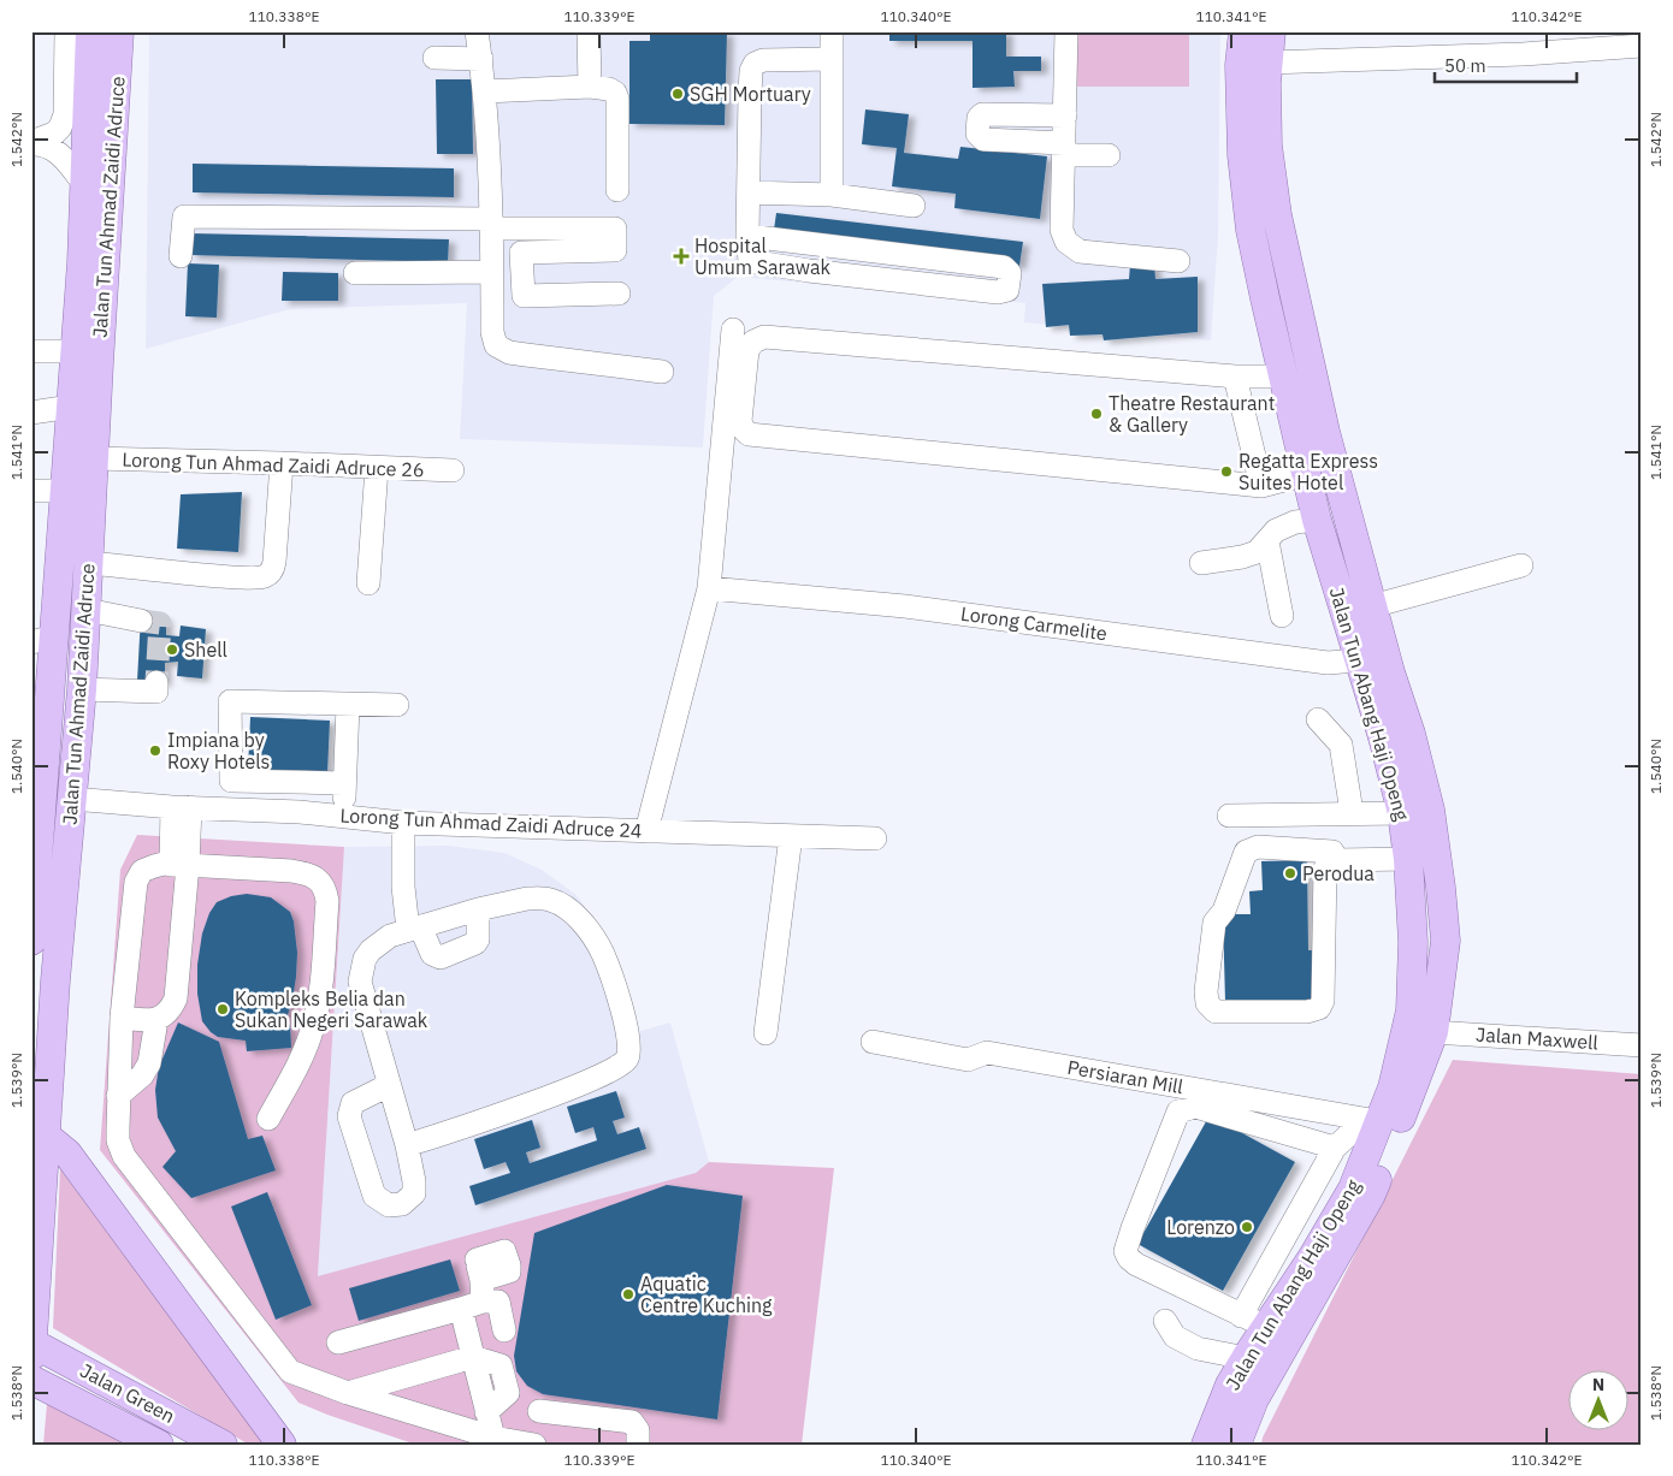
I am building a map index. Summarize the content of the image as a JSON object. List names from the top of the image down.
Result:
{
  "streets": {
    "main road": ["Jalan Tun Ahmad Zaidi Adruce", "Jalan Tun Abang Haji Openg", "Jalan Green"],
    "street": [
      "Lorong Tun Ahmad Zaidi Adruce 26",
      "Lorong Carmelite",
      "Lorong Tun Ahmad Zaidi Adruce 24",
      "Jalan Maxwell",
      "Persiaran Mill"
    ]
  },
  "crossings": [
    ["Jalan Tun Ahmad Zaidi Adruce", "Lorong Tun Ahmad Zaidi Adruce 26"],
    ["Jalan Tun Ahmad Zaidi Adruce", "Lorong Tun Ahmad Zaidi Adruce 24"],
    ["Jalan Tun Ahmad Zaidi Adruce", "Jalan Green"],
    ["Lorong Carmelite", "Jalan Tun Abang Haji Openg"],
    ["Jalan Tun Abang Haji Openg", "Jalan Maxwell"],
    ["Jalan Tun Abang Haji Openg", "Persiaran Mill"]
  ],
  "places": {
    "other": [
      "SGH Mortuary",
      "Theatre Restaurant & Gallery",
      "Regatta Express Suites Hotel",
      "Shell",
      "Impiana by Roxy Hotels",
      "Perodua",
      "Kompleks Belia dan Sukan Negeri Sarawak",
      "Lorenzo",
      "Aquatic Centre Kuching"
    ],
    "health": ["Hospital Umum Sarawak"]
  },
  "scale_bar": "50 m",
  "north": "top",
  "coordinates": [
    "110.338°E",
    "110.339°E",
    "110.340°E",
    "110.341°E",
    "110.342°E",
    "1.542°N",
    "1.541°N",
    "1.540°N",
    "1.539°N",
    "1.538°N"
  ]
}
